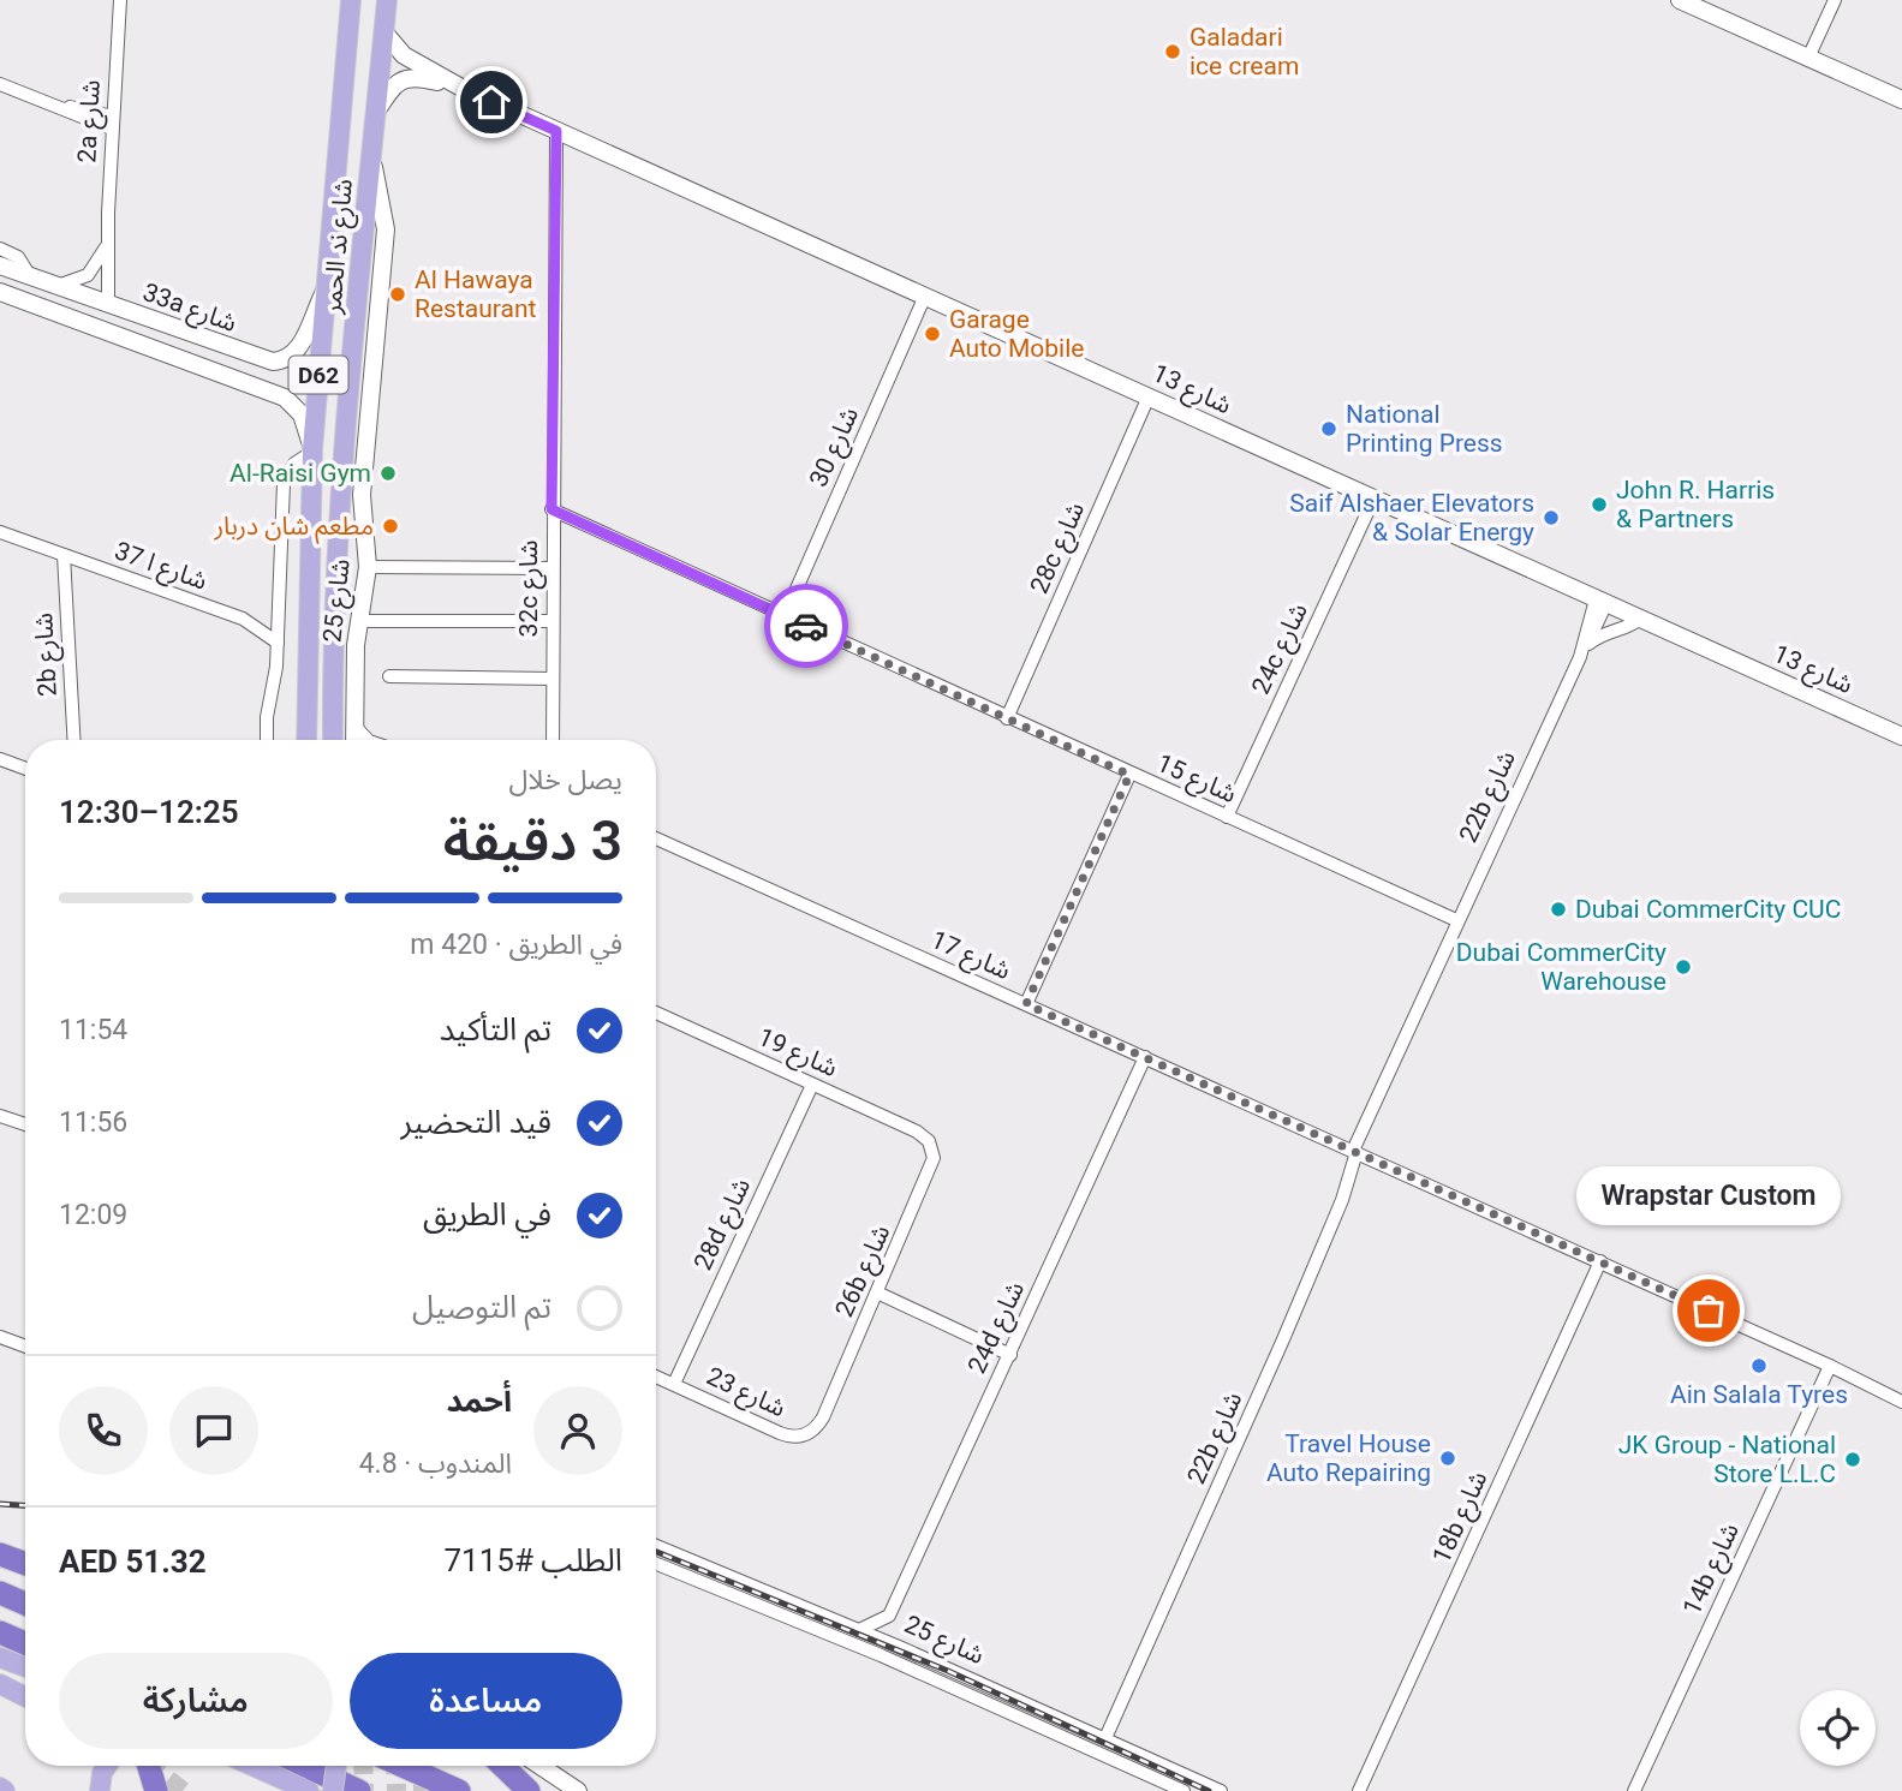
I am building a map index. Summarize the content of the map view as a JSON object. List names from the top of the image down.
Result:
{
  "streets": {
    "main road": ["شارع ند الحمر", "D62"],
    "street": [
      "2a شارع",
      "33a شارع",
      "شارع 13",
      "شارع 30",
      "28c شارع",
      "شارع ا 37",
      "32c شارع",
      "شارع 25",
      "24c شارع",
      "2b شارع",
      "شارع 15",
      "22b شارع",
      "شارع 17",
      "شارع 19",
      "28d شارع",
      "26b شارع",
      "24d شارع",
      "شارع 23",
      "18b شارع",
      "14b شارع"
    ]
  },
  "crossings": [
    ["2a شارع", "33a شارع"],
    ["شارع ند الحمر", "33a شارع"],
    ["شارع ند الحمر", "شارع 13"],
    ["شارع ند الحمر", "شارع 25"],
    ["شارع 13", "شارع 30"],
    ["شارع 13", "28c شارع"],
    ["شارع 13", "32c شارع"],
    ["شارع 13", "24c شارع"],
    ["شارع 13", "22b شارع"],
    ["شارع 30", "شارع 15"],
    ["28c شارع", "شارع 15"],
    ["شارع ا 37", "2b شارع"],
    ["32c شارع", "شارع 15"],
    ["شارع 25", "22b شارع"],
    ["24c شارع", "شارع 15"],
    ["شارع 15", "22b شارع"],
    ["22b شارع", "شارع 17"],
    ["شارع 17", "24d شارع"],
    ["شارع 17", "18b شارع"],
    ["شارع 17", "14b شارع"],
    ["شارع 19", "28d شارع"],
    ["شارع 19", "26b شارع"],
    ["28d شارع", "شارع 23"],
    ["26b شارع", "شارع 23"]
  ],
  "places": [
    "Galadari ice cream",
    "Al Hawaya Restaurant",
    "Garage Auto Mobile",
    "National Printing Press",
    "Al-Raisi Gym",
    "John R. Harris & Partners",
    "Saif Alshaer Elevators & Solar Energy",
    "مطعم شان دربار",
    "Dubai CommerCity CUC",
    "Dubai CommerCity Warehouse",
    "Wrapstar Custom",
    "Ain Salala Tyres",
    "Travel House Auto Repairing",
    "JK Group - National Store L.L.C"
  ],
  "page": {
    "heading": ["3 دقيقة", "يصل خلال", "12:25–12:30"],
    "panel": [
      "أحمد",
      "المندوب · 4.8",
      "الطلب #7115",
      "AED 51.32"
    ],
    "bar": "في الطريق · 420 m",
    "list": [
      ["تم التأكيد", "11:54"],
      ["قيد التحضير", "11:56"],
      ["في الطريق", "12:09"],
      "تم التوصيل"
    ],
    "bubble": "Wrapstar Custom",
    "buttons": ["مساعدة", "مشاركة"]
  }
}
